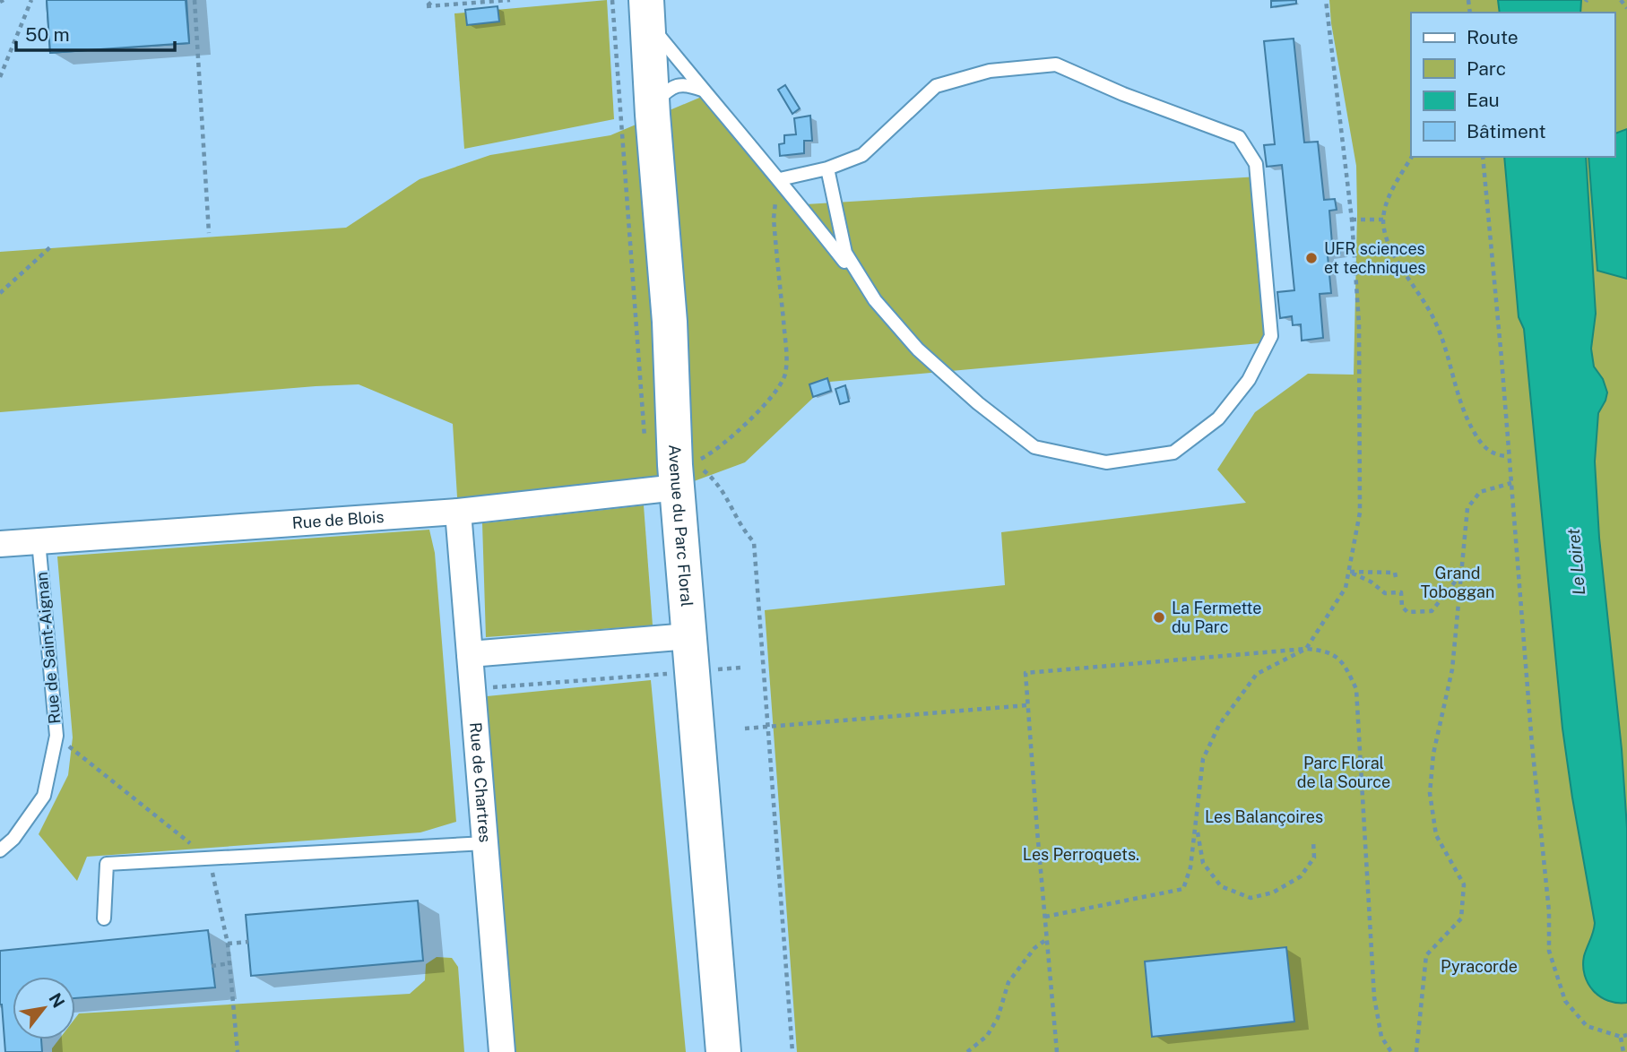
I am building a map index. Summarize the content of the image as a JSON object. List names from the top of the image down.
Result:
{
  "streets": {
    "main road": ["Avenue du Parc Floral"],
    "street": ["Rue de Blois", "Rue de Chartres"],
    "lane": ["Rue de Saint-Aignan"]
  },
  "crossings": [
    ["Rue de Blois", "Avenue du Parc Floral"],
    ["Rue de Blois", "Rue de Saint-Aignan"],
    ["Rue de Blois", "Rue de Chartres"]
  ],
  "water": ["Le Loiret"],
  "parks": [
    "Grand Toboggan",
    "Parc Floral de la Source",
    "Les Balançoires",
    "Les Perroquets.",
    "Pyracorde"
  ],
  "places": ["UFR sciences et techniques", "La Fermette du Parc"],
  "legend": [
    "Route",
    "Parc",
    "Eau",
    "Bâtiment"
  ],
  "scale_bar": "50 m",
  "north": "top right"
}
